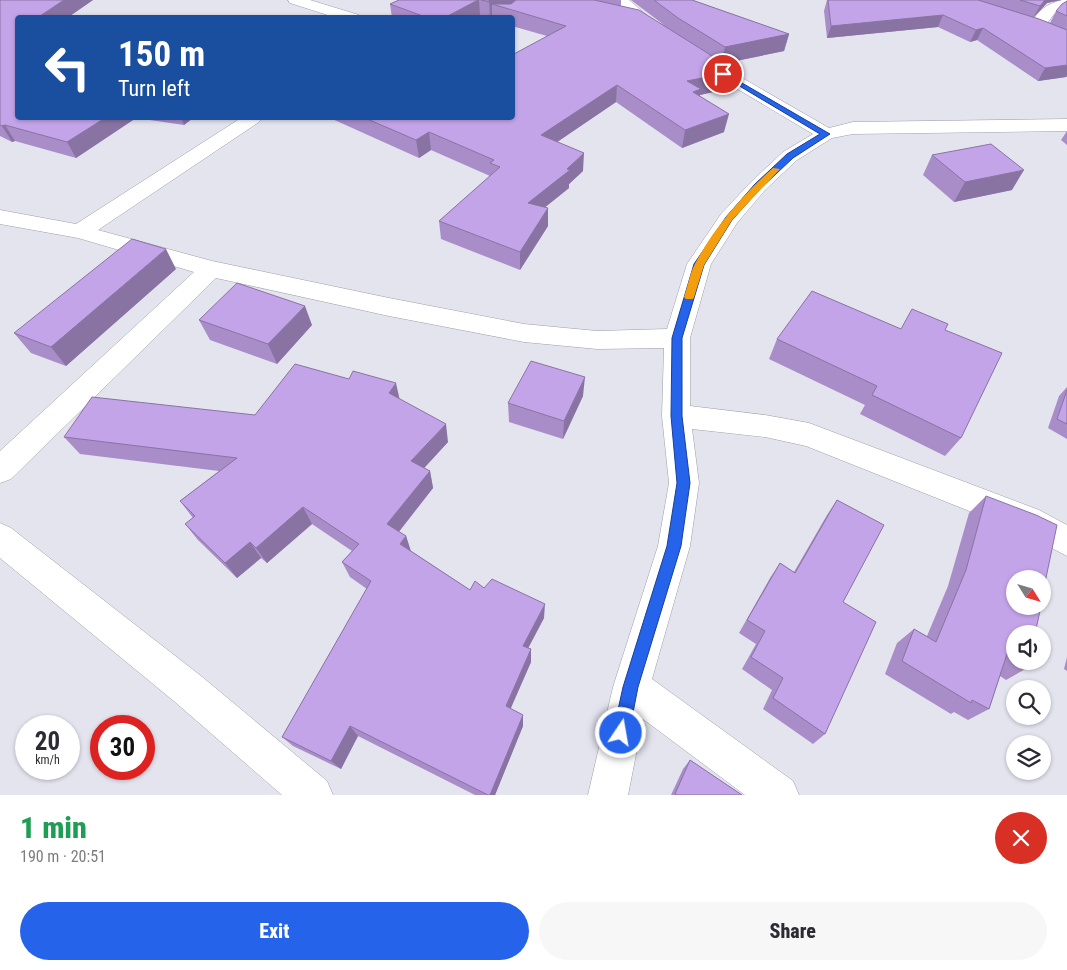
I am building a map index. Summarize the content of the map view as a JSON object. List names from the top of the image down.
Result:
{
  "north": "bottom right",
  "page": {
    "turn": ["150 m", "Turn left"],
    "speed": "20 km/h",
    "limit": "30",
    "heading": ["1 min", "190 m · 20:51"],
    "buttons": ["Exit", "Share"]
  }
}
